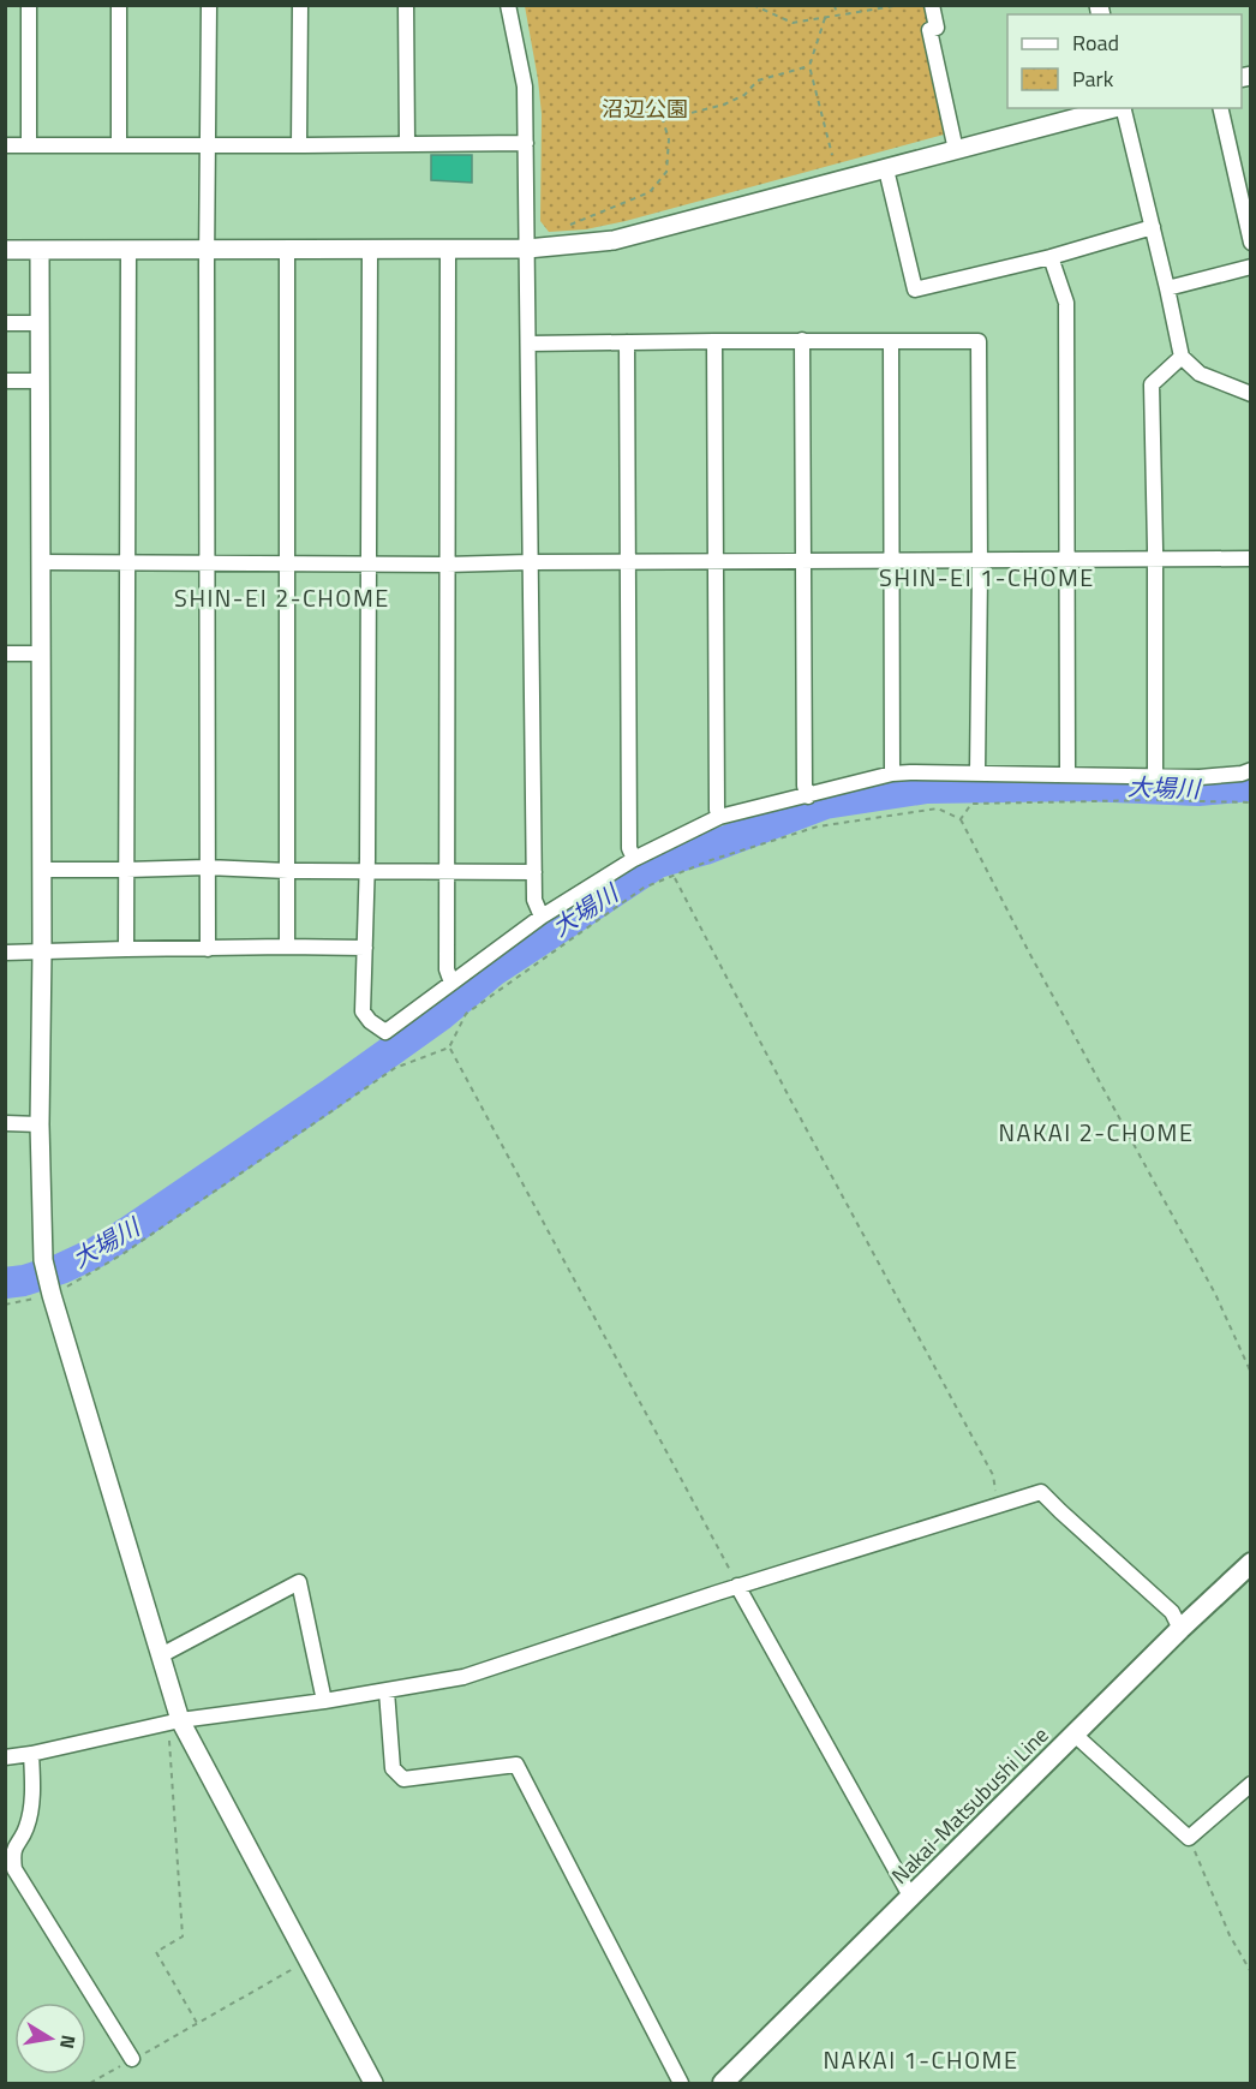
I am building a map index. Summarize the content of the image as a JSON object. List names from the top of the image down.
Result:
{
  "streets": {
    "main road": ["Nakai-Matsubushi Line"]
  },
  "districts": [
    "SHIN-EI 1-CHOME",
    "SHIN-EI 2-CHOME",
    "NAKAI 2-CHOME",
    "NAKAI 1-CHOME"
  ],
  "water": ["大場川"],
  "parks": ["沼辺公園"],
  "legend": ["Road", "Park"],
  "north": "right"
}
